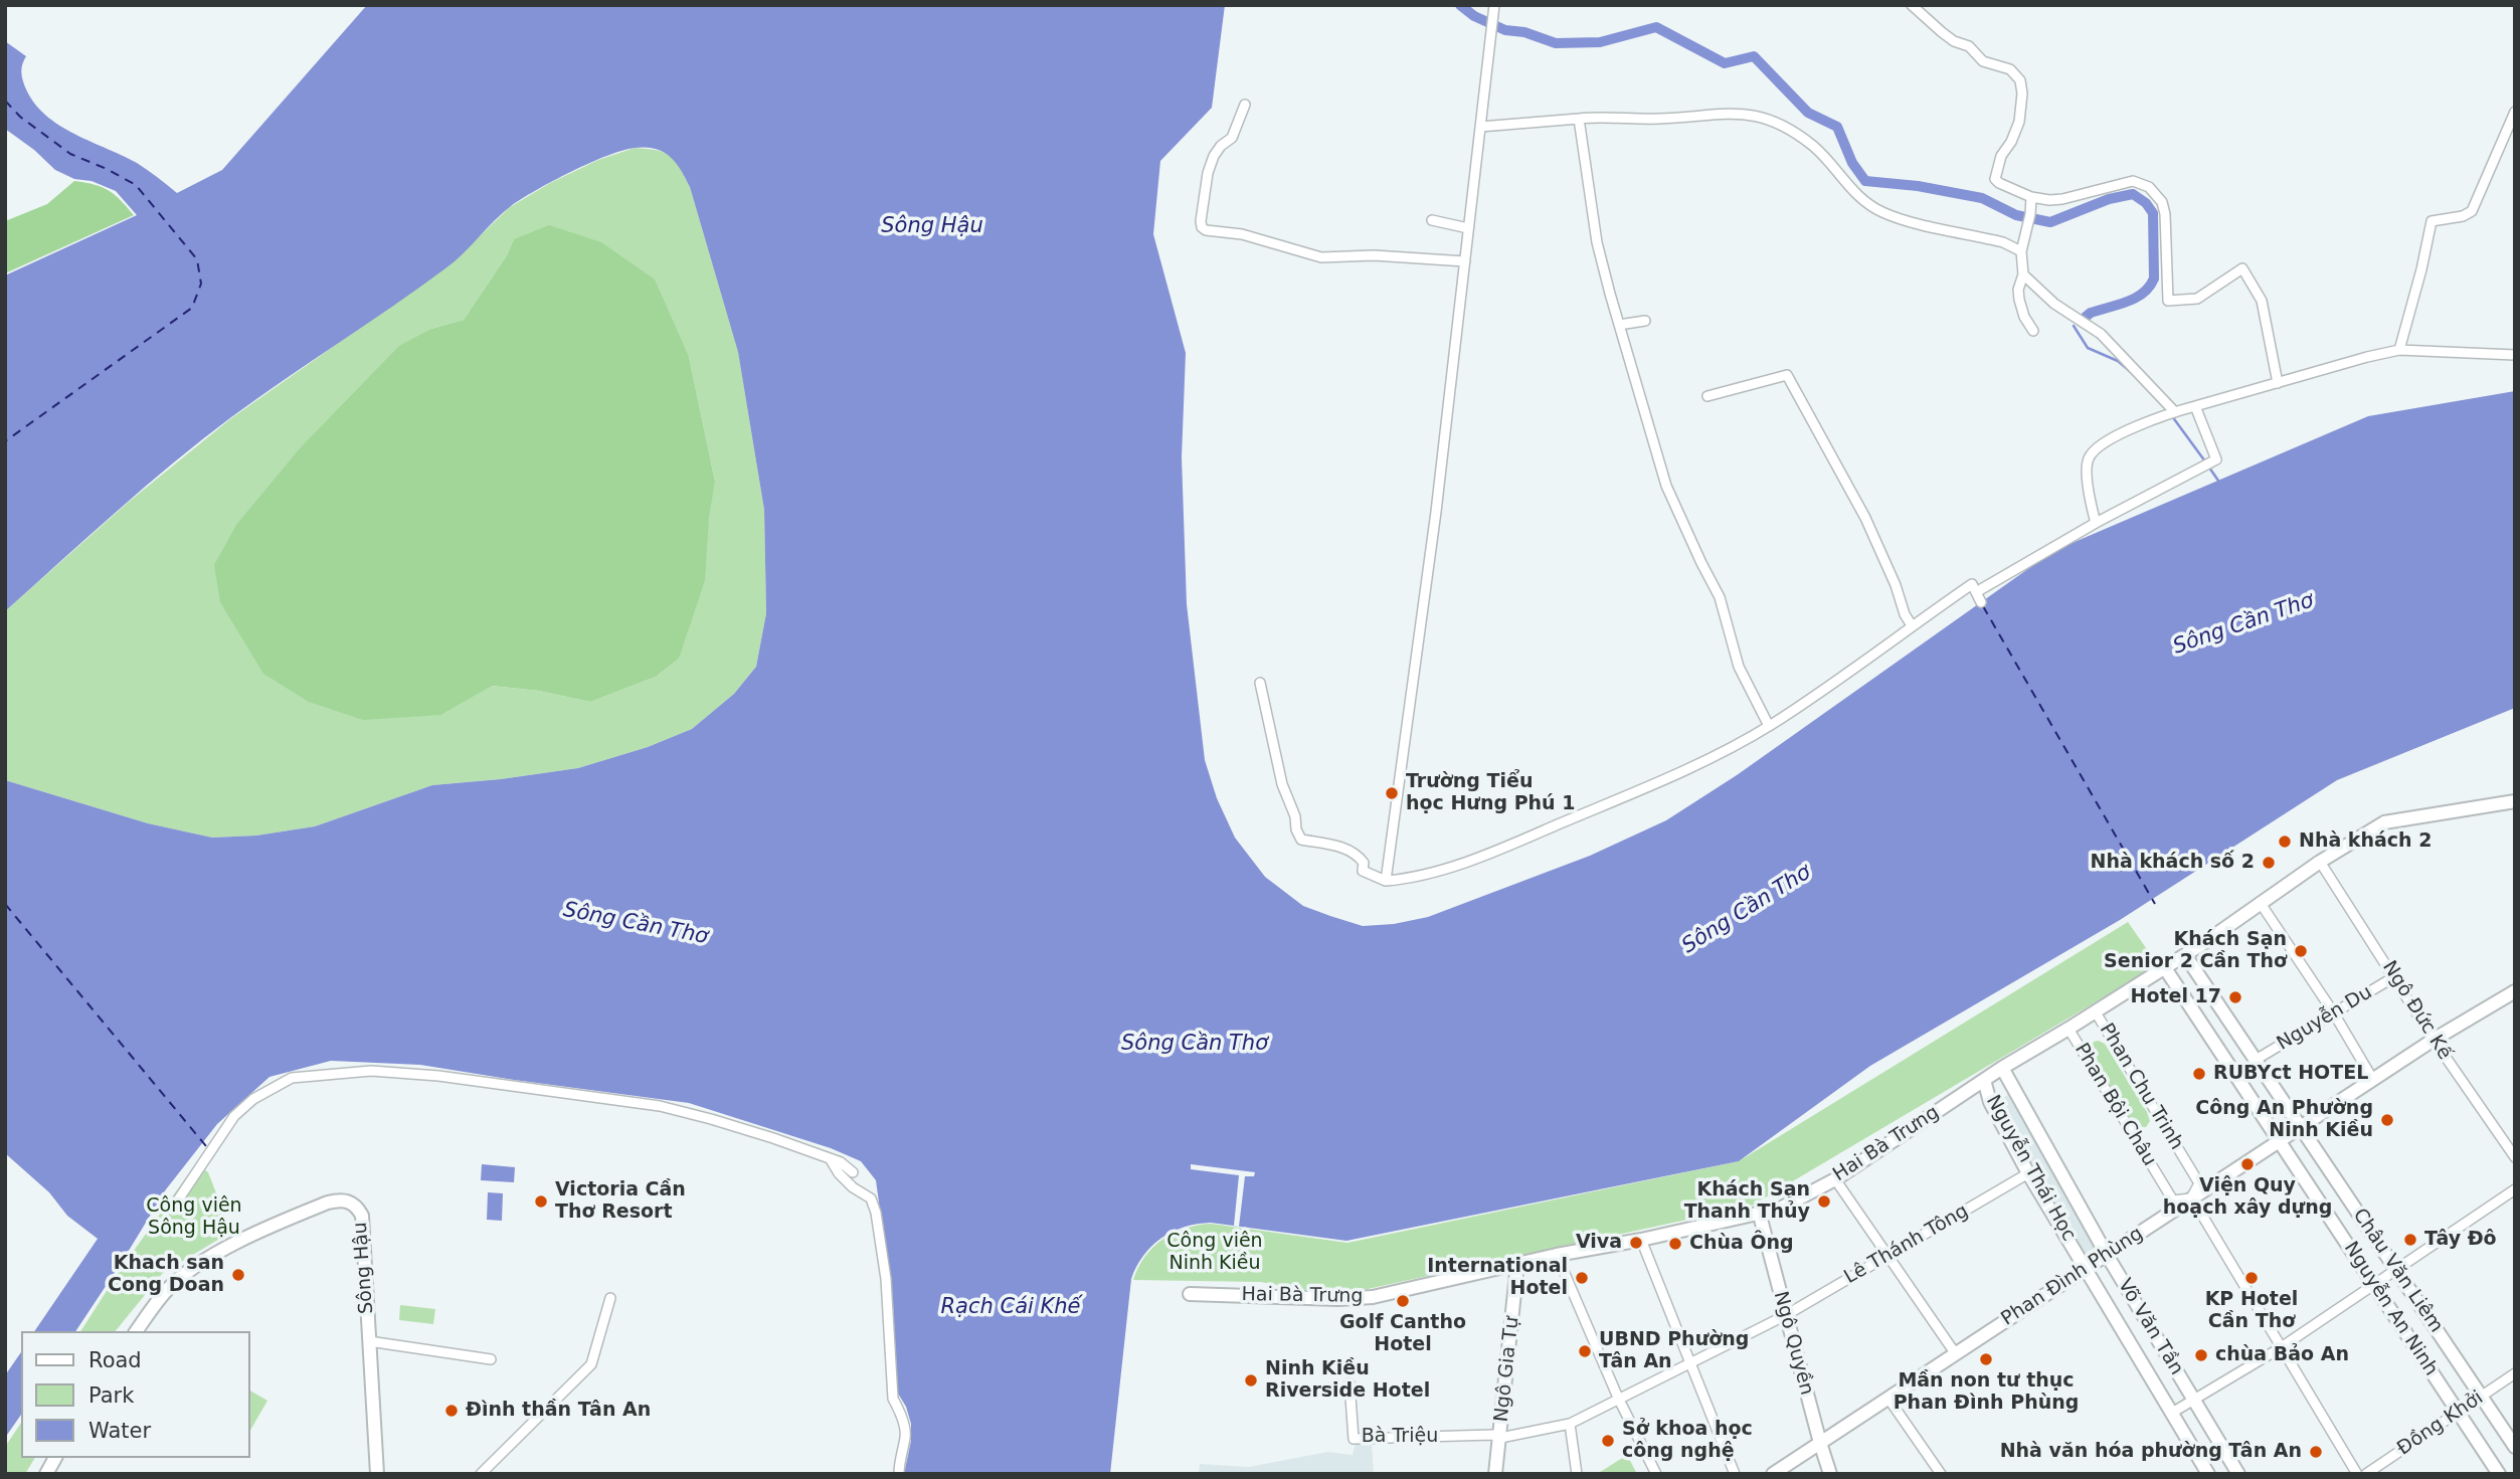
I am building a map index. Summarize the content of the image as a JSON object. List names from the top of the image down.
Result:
{
  "streets": {
    "street": [
      "Ngô Đức Kế",
      "Nguyễn Du",
      "Phan Chu Trinh",
      "Phan Bội Châu",
      "Hai Bà Trưng",
      "Nguyễn Thái Học",
      "Lê Thánh Tông",
      "Sông Hậu",
      "Châu Văn Liêm",
      "Phan Đình Phùng",
      "Nguyễn An Ninh",
      "Võ Văn Tần",
      "Ngô Quyền",
      "Ngô Gia Tự",
      "Đồng Khởi",
      "Bà Triệu"
    ]
  },
  "crossings": [
    ["Ngô Đức Kế", "Nguyễn Du"],
    ["Ngô Đức Kế", "Hai Bà Trưng"],
    ["Ngô Đức Kế", "Phan Đình Phùng"],
    ["Nguyễn Du", "Châu Văn Liêm"],
    ["Phan Chu Trinh", "Phan Bội Châu"],
    ["Phan Chu Trinh", "Hai Bà Trưng"],
    ["Phan Chu Trinh", "Phan Đình Phùng"],
    ["Phan Bội Châu", "Hai Bà Trưng"],
    ["Phan Bội Châu", "Phan Đình Phùng"],
    ["Hai Bà Trưng", "Nguyễn Thái Học"],
    ["Hai Bà Trưng", "Châu Văn Liêm"],
    ["Hai Bà Trưng", "Nguyễn An Ninh"],
    ["Hai Bà Trưng", "Võ Văn Tần"],
    ["Hai Bà Trưng", "Ngô Quyền"],
    ["Hai Bà Trưng", "Ngô Gia Tự"],
    ["Nguyễn Thái Học", "Lê Thánh Tông"],
    ["Nguyễn Thái Học", "Phan Đình Phùng"],
    ["Lê Thánh Tông", "Ngô Quyền"],
    ["Lê Thánh Tông", "Ngô Gia Tự"],
    ["Lê Thánh Tông", "Bà Triệu"],
    ["Châu Văn Liêm", "Phan Đình Phùng"],
    ["Châu Văn Liêm", "Đồng Khởi"],
    ["Phan Đình Phùng", "Nguyễn An Ninh"],
    ["Phan Đình Phùng", "Võ Văn Tần"],
    ["Phan Đình Phùng", "Ngô Quyền"],
    ["Nguyễn An Ninh", "Đồng Khởi"],
    ["Ngô Gia Tự", "Bà Triệu"]
  ],
  "water": ["Sông Hậu", "Sông Cần Thơ", "Rạch Cái Khế"],
  "parks": ["Công viên Sông Hậu", "Công viên Ninh Kiều"],
  "places": [
    "Trường Tiểu học Hưng Phú 1",
    "Nhà khách 2",
    "Nhà khách số 2",
    "Khách Sạn Senior 2 Cần Thơ",
    "Hotel 17",
    "RUBYct HOTEL",
    "Công An Phường Ninh Kiều",
    "Viện Quy hoạch xây dựng",
    "Victoria Cần Thơ Resort",
    "Khách Sạn Thanh Thủy",
    "Tây Đô",
    "Viva",
    "Chùa Ông",
    "Khach san Cong Doan",
    "International Hotel",
    "KP Hotel Cần Thơ",
    "Golf Cantho Hotel",
    "UBND Phường Tân An",
    "chùa Bảo An",
    "Mần non tư thục Phan Đình Phùng",
    "Ninh Kiều Riverside Hotel",
    "Đình thần Tân An",
    "Sở khoa học công nghệ",
    "Nhà văn hóa phường Tân An"
  ],
  "legend": ["Road", "Park", "Water"]
}
